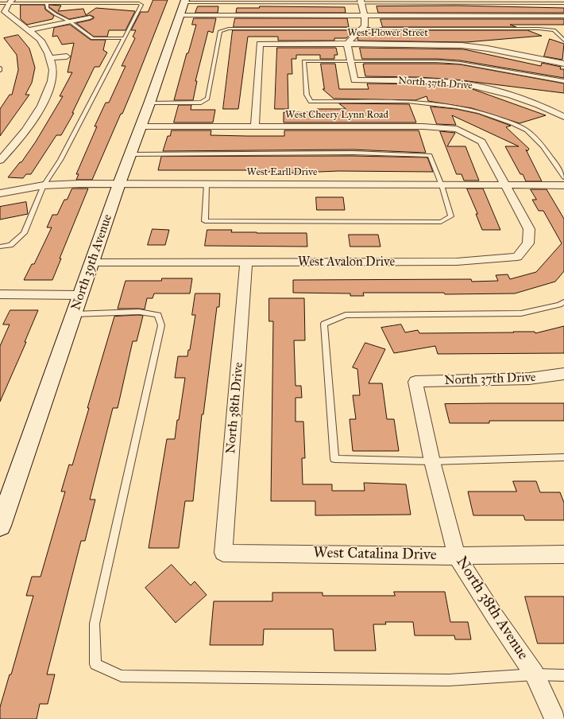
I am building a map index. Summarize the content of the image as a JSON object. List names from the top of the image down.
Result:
{
  "streets": {
    "street": [
      "West Flower Street",
      "North 37th Drive",
      "West Cheery Lynn Road",
      "West Earll Drive",
      "North 39th Avenue",
      "West Avalon Drive",
      "North 38th Drive",
      "West Catalina Drive",
      "North 38th Avenue"
    ]
  },
  "crossings": [
    ["West Flower Street", "North 37th Drive"],
    ["West Flower Street", "West Cheery Lynn Road"],
    ["North 37th Drive", "North 38th Avenue"],
    ["West Cheery Lynn Road", "West Earll Drive"],
    ["West Cheery Lynn Road", "North 39th Avenue"],
    ["West Cheery Lynn Road", "West Avalon Drive"],
    ["West Earll Drive", "North 39th Avenue"],
    ["West Earll Drive", "West Avalon Drive"],
    ["North 39th Avenue", "West Avalon Drive"],
    ["West Avalon Drive", "North 38th Drive"],
    ["North 38th Drive", "West Catalina Drive"],
    ["West Catalina Drive", "North 38th Avenue"]
  ]
}
